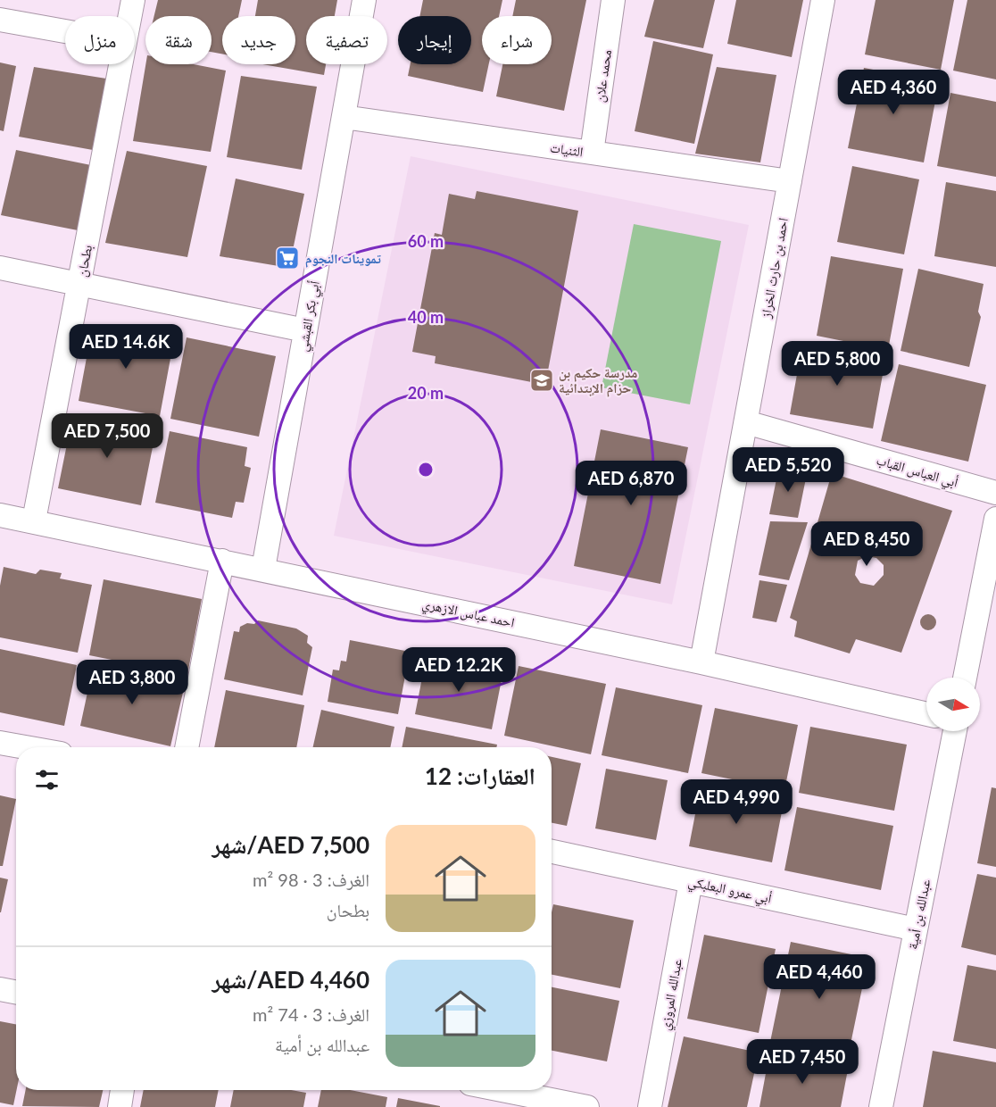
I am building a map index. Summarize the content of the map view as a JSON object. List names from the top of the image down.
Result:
{
  "streets": {
    "street": [
      "محمد علان",
      "الثنيات",
      "بطحان",
      "احمد بن حارث الخراز",
      "أبي بكر القبشي",
      "أبي العباس القباب",
      "احمد عباس الازهري",
      "أبي عمرو البعلبكي",
      "عبدالله بن أمية",
      "عبدالله المروزي"
    ]
  },
  "crossings": [
    ["محمد علان", "الثنيات"],
    ["الثنيات", "احمد بن حارث الخراز"],
    ["الثنيات", "أبي بكر القبشي"],
    ["بطحان", "احمد عباس الازهري"],
    ["احمد بن حارث الخراز", "أبي العباس القباب"],
    ["احمد بن حارث الخراز", "احمد عباس الازهري"],
    ["أبي بكر القبشي", "احمد عباس الازهري"],
    ["أبي عمرو البعلبكي", "عبدالله بن أمية"],
    ["أبي عمرو البعلبكي", "عبدالله المروزي"]
  ],
  "places": {
    "supermarket": ["تموينات النجوم"],
    "school or university": ["مدرسة حكيم بن حزام الإبتدائية"]
  },
  "north": "right",
  "page": {
    "chip": [
      "شراء",
      "إيجار",
      "تصفية",
      "جديد",
      "شقة",
      "منزل"
    ],
    "price": [
      "AED 4,360",
      "AED 14.6K",
      "AED 5,800",
      "AED 7,500",
      "AED 5,520",
      "AED 6,870",
      "AED 8,450",
      "AED 12.2K",
      "AED 3,800",
      "AED 4,990",
      "AED 4,460",
      "AED 7,450"
    ],
    "heading": "العقارات: 12",
    "list": [
      {
        "name": "AED 7,500/شهر",
        "note": "الغرف: 3 · 98 m² · بطحان"
      },
      {
        "name": "AED 4,460/شهر",
        "note": "الغرف: 3 · 74 m² · عبدالله بن أمية"
      }
    ]
  },
  "rings": ["60 m", "40 m", "20 m"]
}
